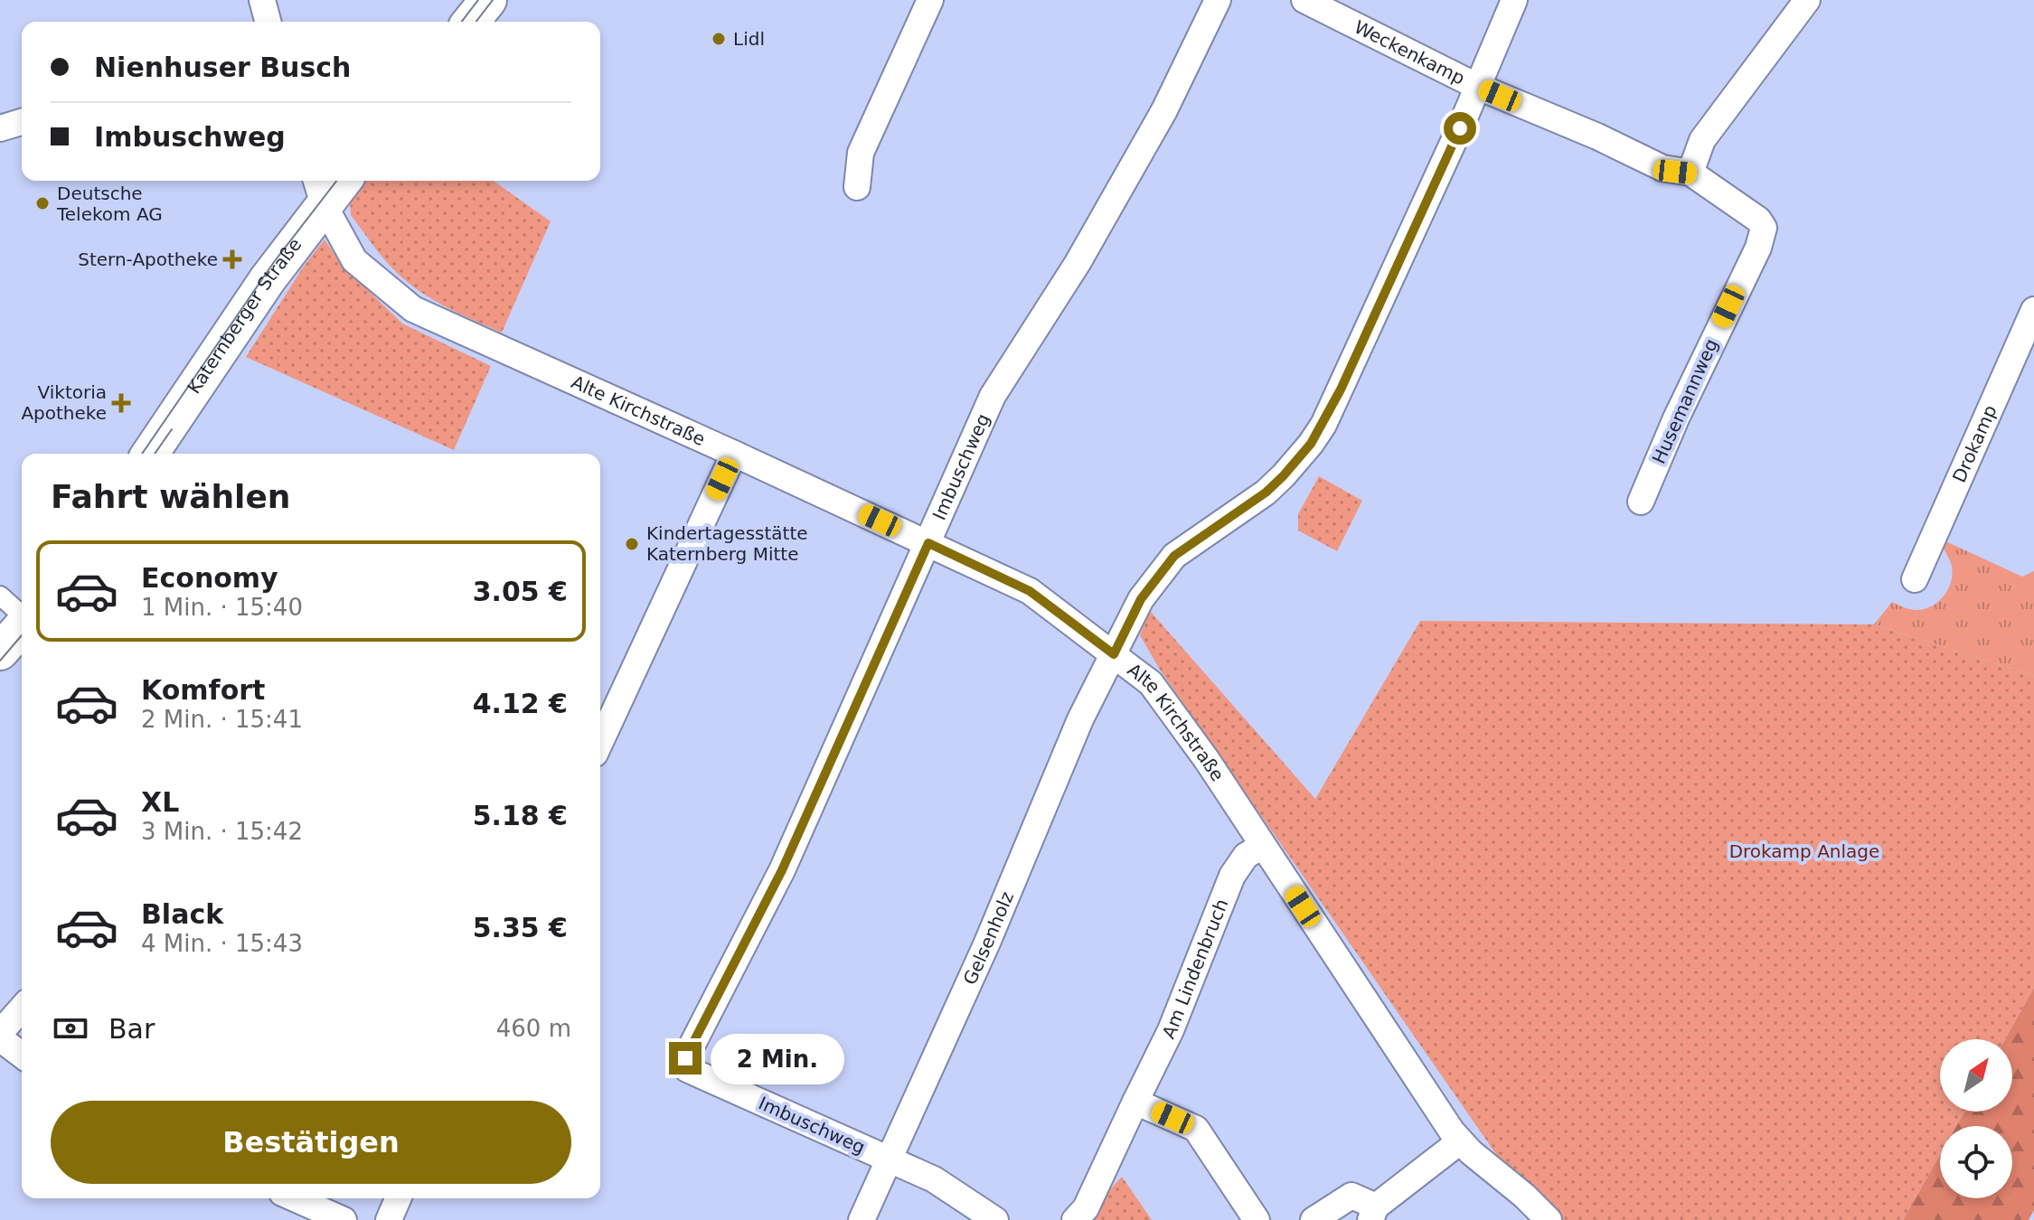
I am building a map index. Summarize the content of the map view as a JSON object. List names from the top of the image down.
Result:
{
  "streets": {
    "main road": ["Katernberger Straße"],
    "street": [
      "Weckenkamp",
      "Husemannweg",
      "Alte Kirchstraße",
      "Drokamp",
      "Imbuschweg",
      "Gelsenholz",
      "Am Lindenbruch"
    ]
  },
  "crossings": [
    ["Weckenkamp", "Husemannweg"],
    ["Weckenkamp", "Gelsenholz"],
    ["Katernberger Straße", "Alte Kirchstraße"],
    ["Husemannweg", "Gelsenholz"],
    ["Alte Kirchstraße", "Imbuschweg"],
    ["Alte Kirchstraße", "Gelsenholz"],
    ["Alte Kirchstraße", "Am Lindenbruch"],
    ["Imbuschweg", "Gelsenholz"]
  ],
  "parks": ["Drokamp Anlage"],
  "places": {
    "other": ["Lidl", "Deutsche Telekom AG", "Kindertagesstätte Katernberg Mitte"],
    "health": ["Stern-Apotheke", "Viktoria Apotheke"]
  },
  "north": "top right",
  "page": {
    "banner": ["Nienhuser Busch", "Imbuschweg"],
    "heading": "Fahrt wählen",
    "list": [
      {
        "name": "Economy",
        "note": "1 Min. · 15:40",
        "value": "3.05 €"
      },
      {
        "name": "Komfort",
        "note": "2 Min. · 15:41",
        "value": "4.12 €"
      },
      {
        "name": "XL",
        "note": "3 Min. · 15:42",
        "value": "5.18 €"
      },
      {
        "name": "Black",
        "note": "4 Min. · 15:43",
        "value": "5.35 €"
      }
    ],
    "pay": ["Bar", "460 m"],
    "bubble": "2 Min.",
    "buttons": "Bestätigen"
  }
}
